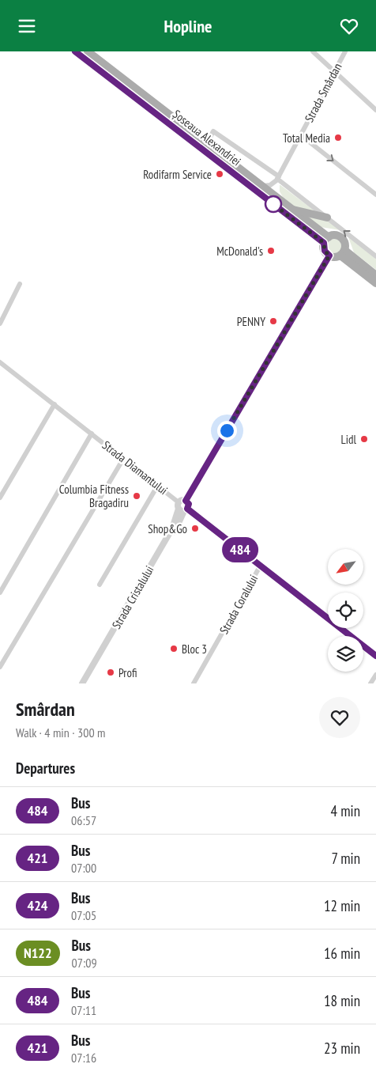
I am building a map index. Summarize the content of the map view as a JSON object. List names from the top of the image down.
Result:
{
  "streets": {
    "main road": ["Șoseaua Alexandriei"],
    "street": [
      "Strada Smârdan",
      "Strada Diamantului",
      "Strada Cristalului",
      "Strada Coralului"
    ]
  },
  "places": [
    "Total Media",
    "Rodifarm Service",
    "McDonald's",
    "PENNY",
    "Lidl",
    "Columbia Fitness Bragadiru",
    "Shop&Go",
    "Bloc 3",
    "Profi"
  ],
  "lines": ["bus line 484"],
  "north": "bottom left",
  "page": {
    "header": "Hopline",
    "on_map": "484",
    "heading": [
      ["Smârdan", "Walk · 4 min · 300 m"],
      "Departures"
    ],
    "list": [
      {
        "mark": "484",
        "name": "Bus",
        "note": "06:57",
        "value": "4 min"
      },
      {
        "mark": "421",
        "name": "Bus",
        "note": "07:00",
        "value": "7 min"
      },
      {
        "mark": "424",
        "name": "Bus",
        "note": "07:05",
        "value": "12 min"
      },
      {
        "mark": "N122",
        "name": "Bus",
        "note": "07:09",
        "value": "16 min"
      },
      {
        "mark": "484",
        "name": "Bus",
        "note": "07:11",
        "value": "18 min"
      },
      {
        "mark": "421",
        "name": "Bus",
        "note": "07:16",
        "value": "23 min"
      }
    ]
  }
}
